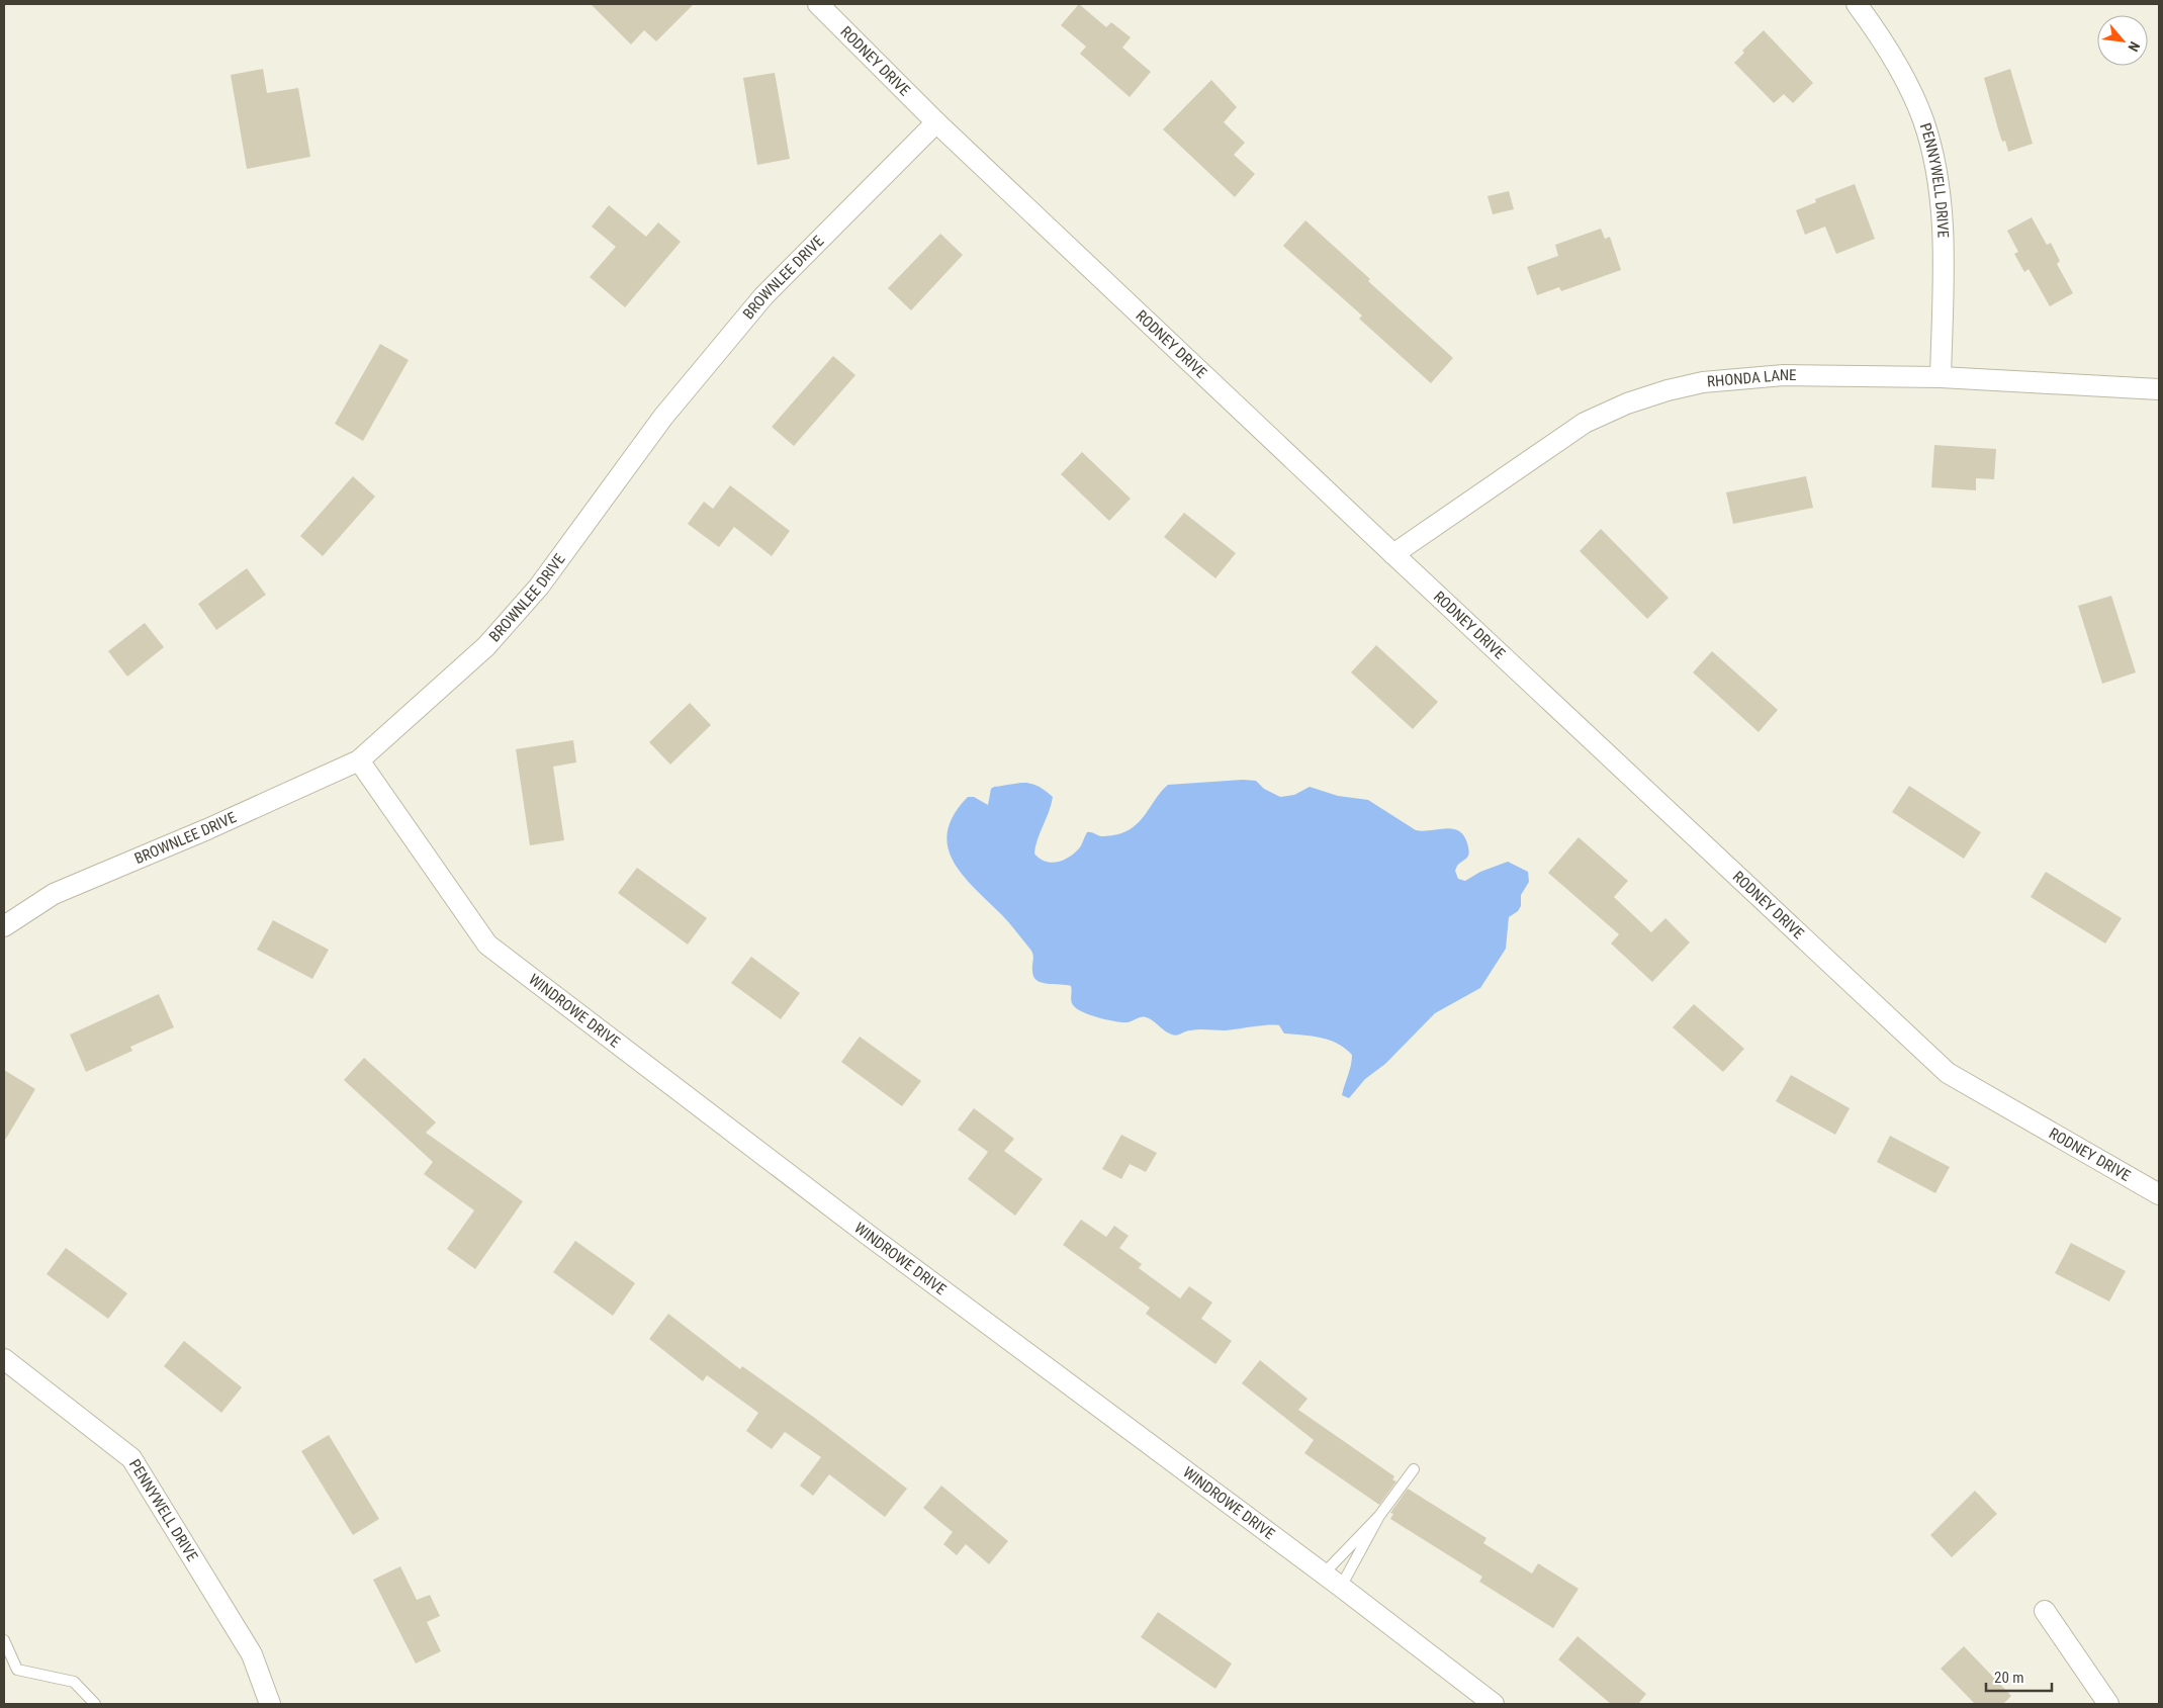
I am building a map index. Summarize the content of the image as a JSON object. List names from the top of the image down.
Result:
{
  "streets": {
    "street": [
      "RODNEY DRIVE",
      "PENNYWELL DRIVE",
      "BROWNLEE DRIVE",
      "RHONDA LANE",
      "WINDROWE DRIVE"
    ]
  },
  "crossings": [
    ["RODNEY DRIVE", "BROWNLEE DRIVE"],
    ["RODNEY DRIVE", "RHONDA LANE"],
    ["PENNYWELL DRIVE", "RHONDA LANE"],
    ["BROWNLEE DRIVE", "WINDROWE DRIVE"]
  ],
  "scale_bar": "20 m",
  "north": "bottom right"
}
